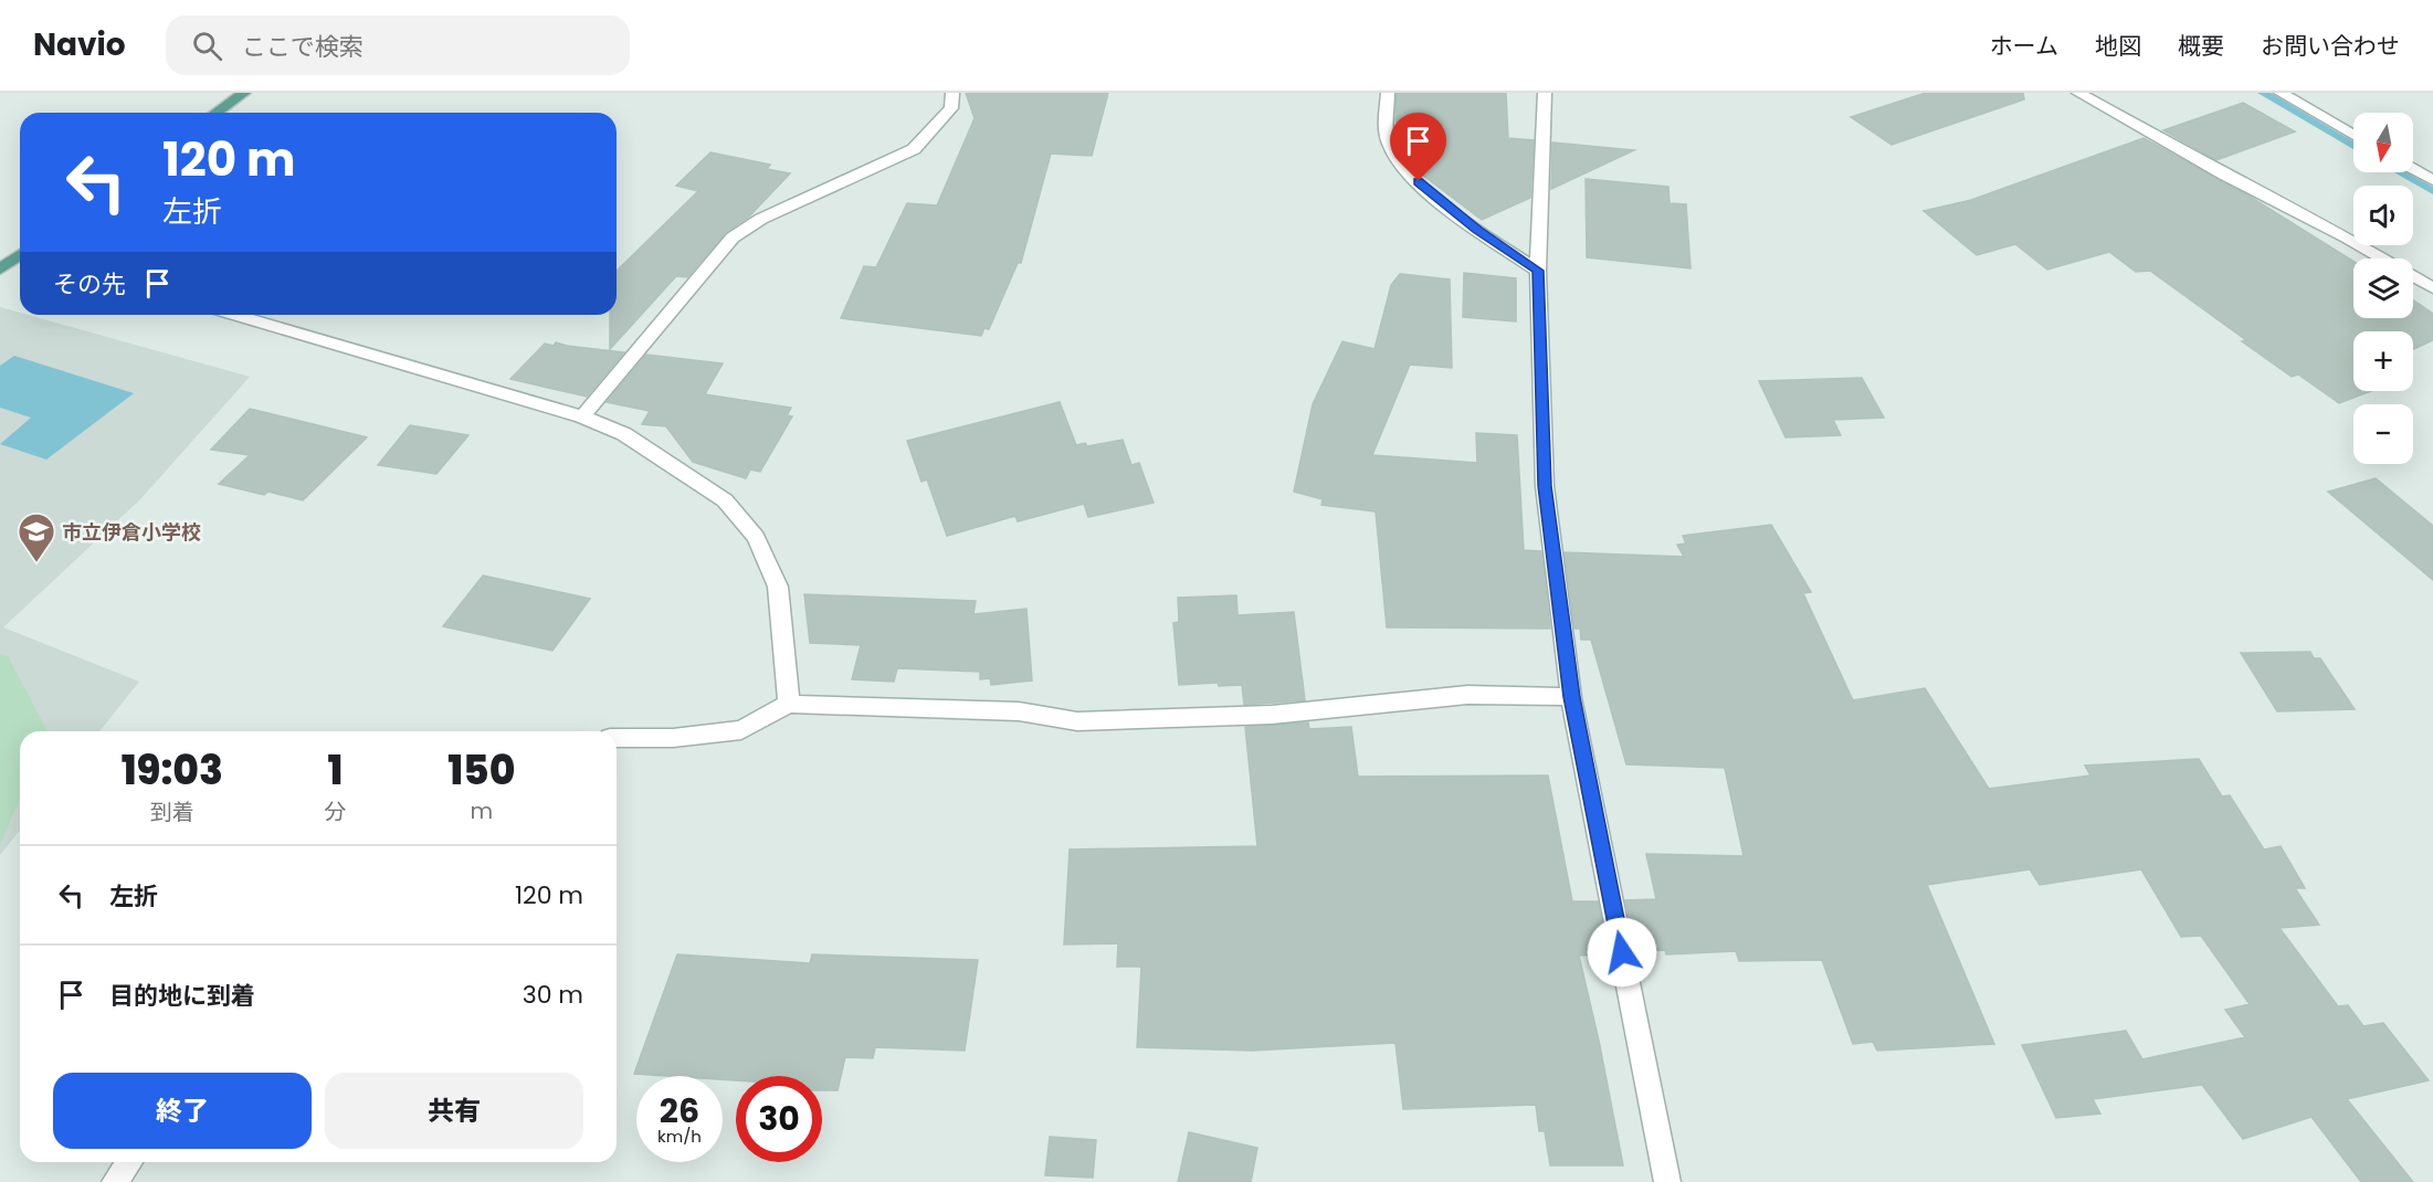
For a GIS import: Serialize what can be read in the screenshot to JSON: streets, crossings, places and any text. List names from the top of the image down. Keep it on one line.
{"places":{"school or university":["市立伊倉小学校"]},"north":"bottom","page":{"header":"Navio","search":"ここで検索","nav":["ホーム","地図","概要","お問い合わせ"],"map_buttons":["+","−"],"turn":["120 m","左折"],"then":"その先","eta":["19:03","到着","1","分","150","m"],"list":[{"name":"左折","value":"120 m"},{"name":"目的地に到着","value":"30 m"}],"buttons":["終了","共有"],"speed":"26 km/h","limit":"30"}}
